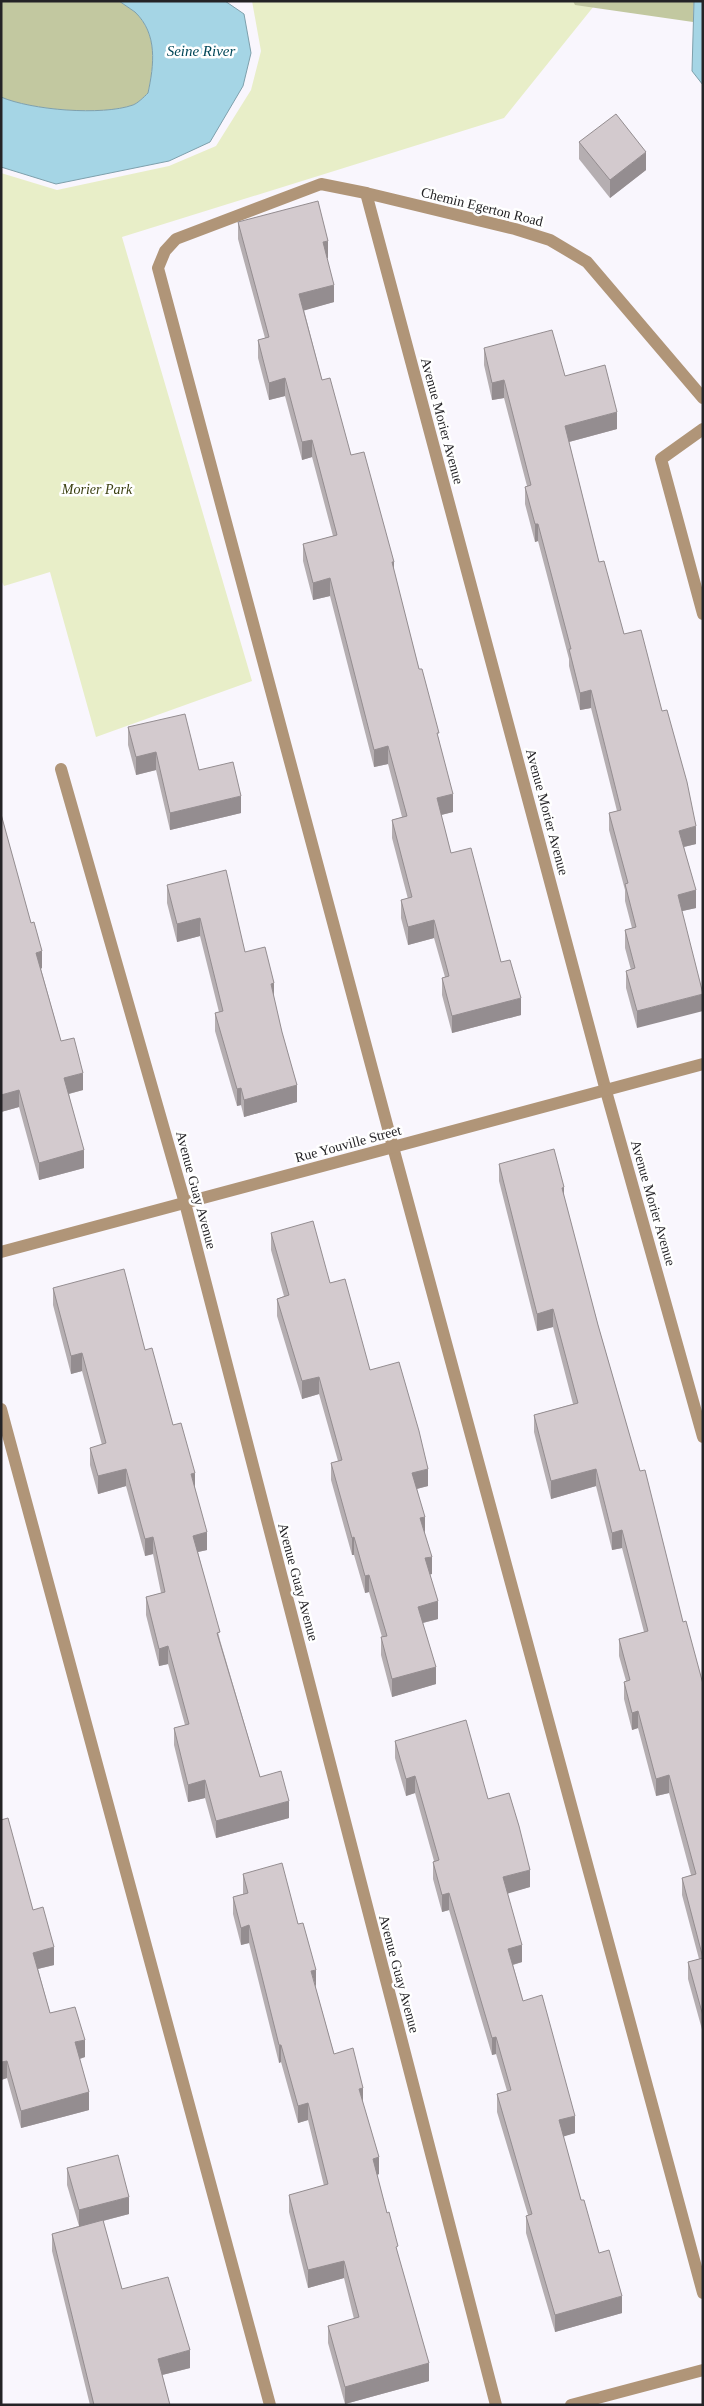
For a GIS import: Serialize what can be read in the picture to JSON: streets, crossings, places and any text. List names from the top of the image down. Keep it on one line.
{"streets":{"street":["Chemin Egerton Road","Avenue Morier Avenue","Rue Youville Street","Avenue Guay Avenue"]},"crossings":[["Chemin Egerton Road","Avenue Morier Avenue"],["Chemin Egerton Road","Rue Youville Street"],["Avenue Morier Avenue","Rue Youville Street"],["Rue Youville Street","Avenue Guay Avenue"]],"water":["Seine River"],"parks":["Morier Park"]}
